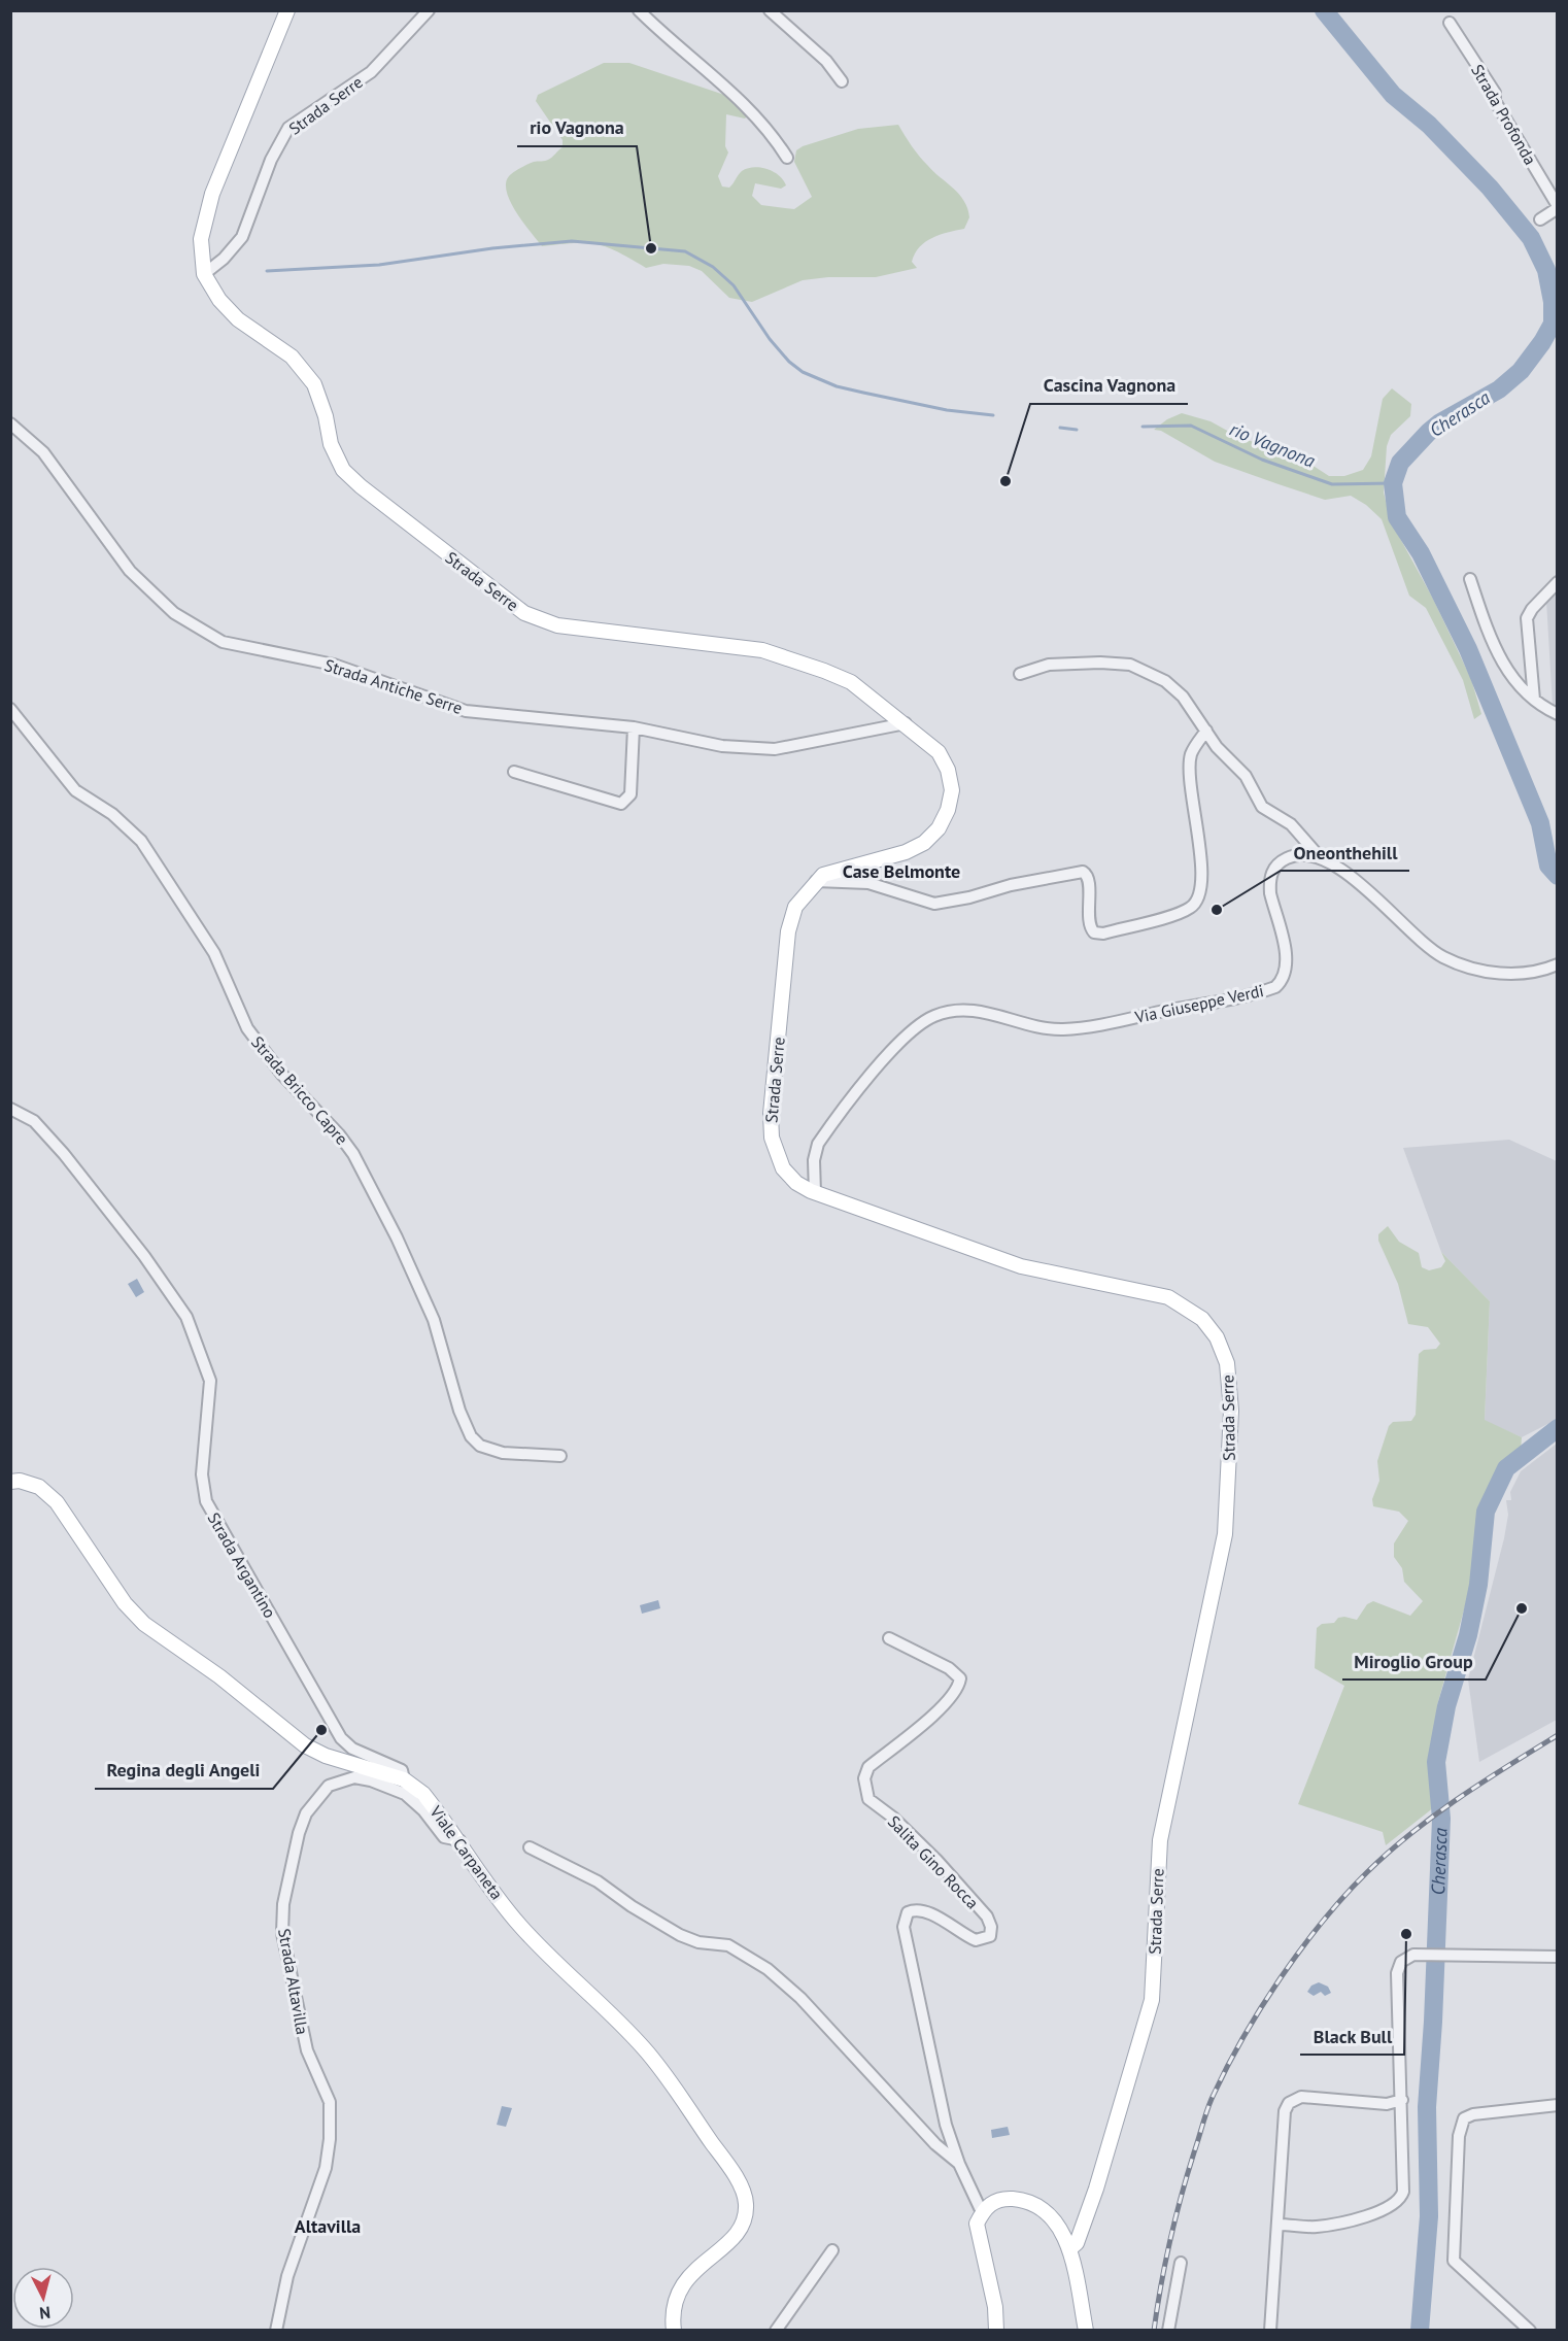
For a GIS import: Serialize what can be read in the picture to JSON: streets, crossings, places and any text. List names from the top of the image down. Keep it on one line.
{"streets":{"main road":["Strada Serre","Viale Carpaneta"],"street":["Strada Profonda","Strada Antiche Serre","Via Giuseppe Verdi","Strada Bricco Capre","Strada Argantino","Salita Gino Rocca","Strada Altavilla"]},"crossings":[["Strada Serre","Strada Antiche Serre"],["Strada Serre","Via Giuseppe Verdi"],["Strada Argantino","Viale Carpaneta"],["Viale Carpaneta","Strada Altavilla"]],"districts":["Case Belmonte","Altavilla"],"water":["Cherasca","rio Vagnona"],"places":["rio Vagnona","Cascina Vagnona","Oneonthehill","Miroglio Group","Regina degli Angeli","Black Bull"],"north":"bottom"}
